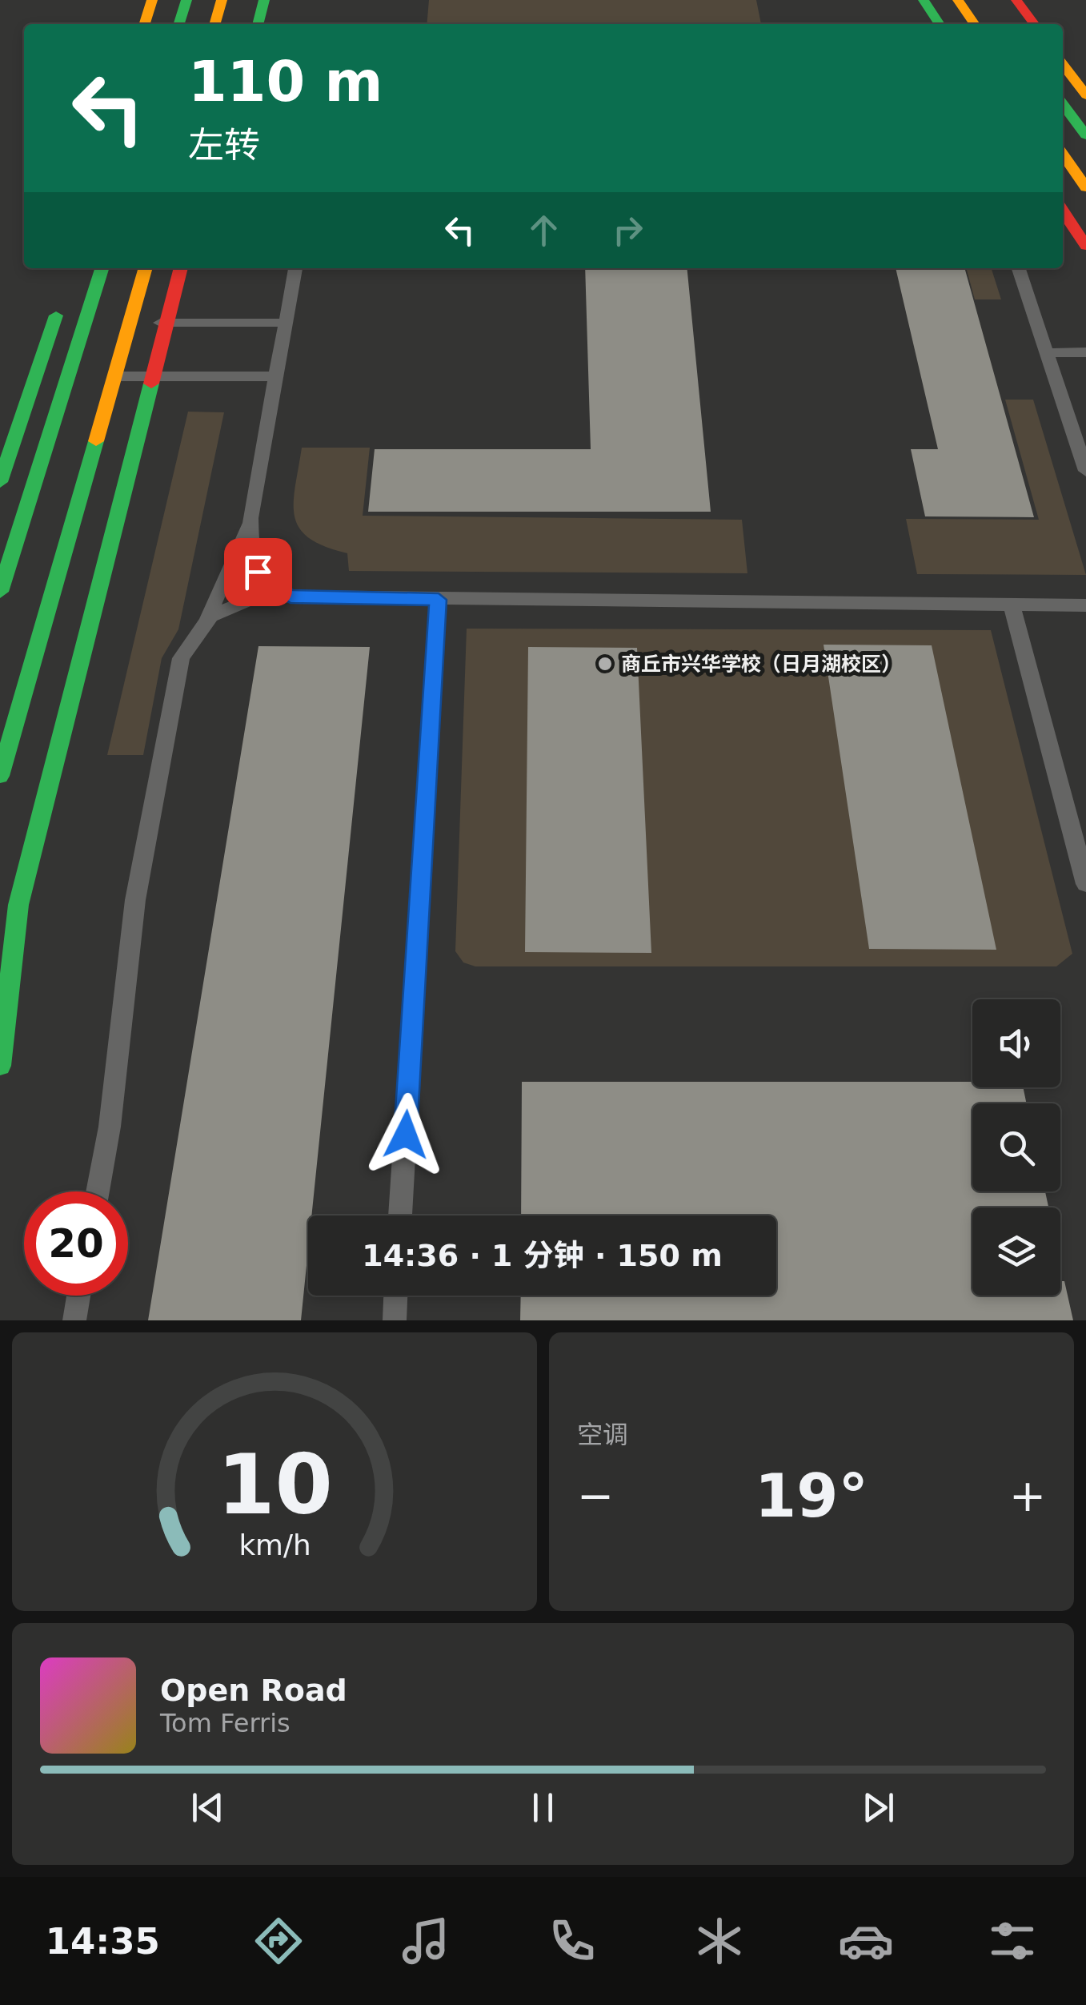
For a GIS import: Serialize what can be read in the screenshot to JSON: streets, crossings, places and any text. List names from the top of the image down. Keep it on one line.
{"places":["商丘市兴华学校（日月湖校区）"],"page":{"turn":["110 m","左转"],"limit":"20","trip":"14:36 · 1 分钟 · 150 m","tile":"空调","heat":["−","19°","+"],"song":["Open Road","Tom Ferris"],"tabs":"14:35","gauge":["10","km/h"]}}
